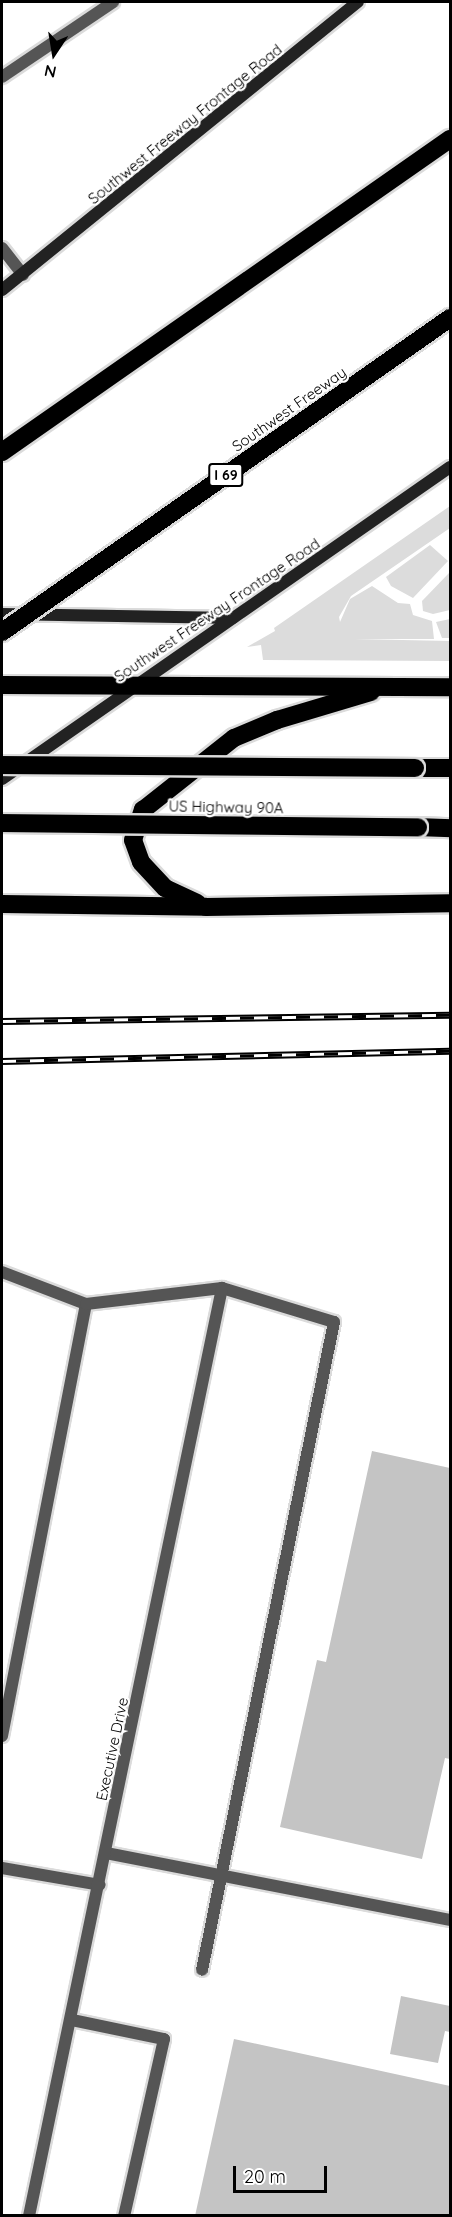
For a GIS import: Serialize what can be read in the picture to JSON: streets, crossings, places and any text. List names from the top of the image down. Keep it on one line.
{"streets":{"highway":["Southwest Freeway","I 69","US Highway 90A"],"main road":["Southwest Freeway Frontage Road"],"street":["Executive Drive"]},"scale_bar":"20 m","north":"bottom"}
